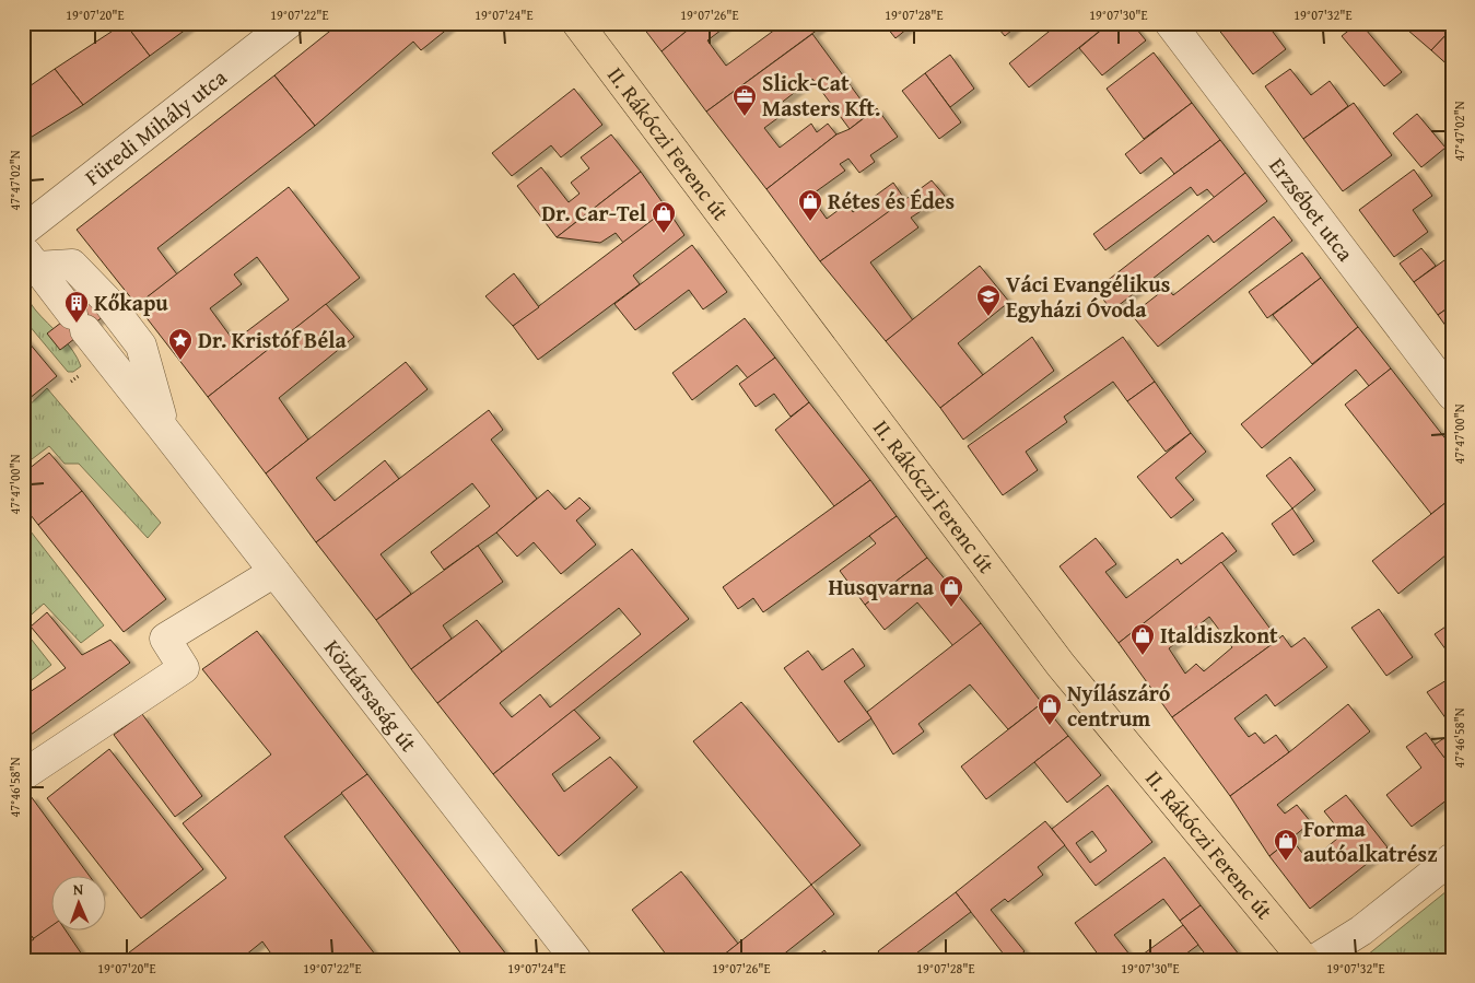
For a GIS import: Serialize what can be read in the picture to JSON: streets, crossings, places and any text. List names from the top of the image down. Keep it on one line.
{"streets":{"main road":["II. Rákóczi Ferenc út"],"street":["Füredi Mihály utca","Erzsébet utca","Köztársaság út"]},"places":{"office":["Slick-Cat Masters Kft."],"shop":["Rétes és Édes","Dr. Car-Tel","Husqvarna","Italdiszkont","Nyílászáró centrum","Forma autóalkatrész"],"school or university":["Váci Evangélikus Egyházi Óvoda"],"building":["Kőkapu"],"place":["Dr. Kristóf Béla"]},"north":"top","coordinates":["19°07'20\"E","19°07'22\"E","19°07'24\"E","19°07'26\"E","19°07'28\"E","19°07'30\"E","19°07'32\"E","47°47'02\"N","47°47'00\"N","47°46'58\"N"]}
